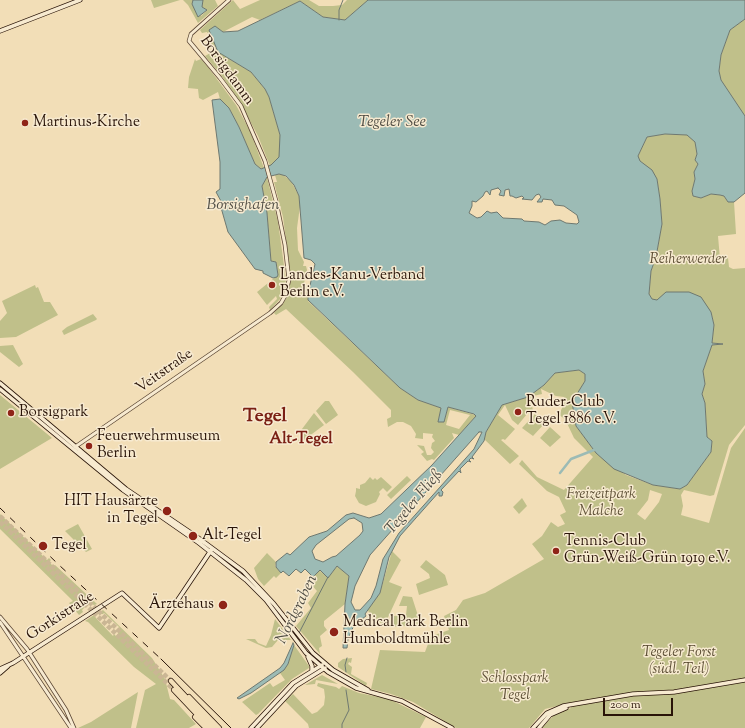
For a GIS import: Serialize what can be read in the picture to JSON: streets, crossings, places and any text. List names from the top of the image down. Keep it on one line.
{"streets":{"main road":["Gorkistraße"],"street":["Borsigdamm","Veitstraße"]},"crossings":[["Borsigdamm","Veitstraße"]],"districts":["Tegel","Alt-Tegel"],"water":["Tegeler See","Borsighafen","Tegeler Fließ","Nordgraben"],"parks":["Reiherwerder","Freizeitpark Malche","Tegeler Forst (südl. Teil)","Schlosspark Tegel"],"places":["Martinus-Kirche","Landes-Kanu-Verband Berlin e.V.","Ruder-Club Tegel 1886 e.V.","Borsigpark","Feuerwehrmuseum Berlin","HIT Hausärzte in Tegel","Alt-Tegel","Tegel","Tennis-Club Grün-Weiß-Grün 1919 e.V.","Ärztehaus","Medical Park Berlin Humboldtmühle"],"scale_bar":"200 m"}
